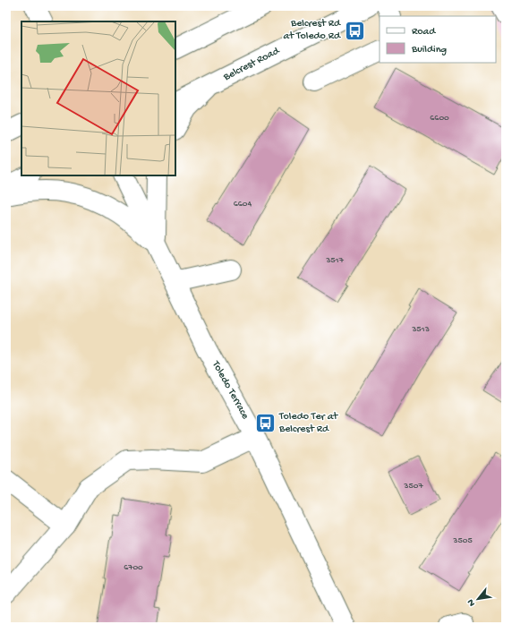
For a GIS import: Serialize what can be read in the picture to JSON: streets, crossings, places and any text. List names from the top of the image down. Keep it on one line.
{"streets":{"street":["Belcrest Road","Toledo Terrace"]},"places":{"bus stop":["Belcrest Rd at Toledo Rd","Toledo Ter at Belcrest Rd"]},"house_numbers":["6600","6604","3517","3513","3507","3505","6700"],"legend":["Road","Building"],"north":"bottom left"}
